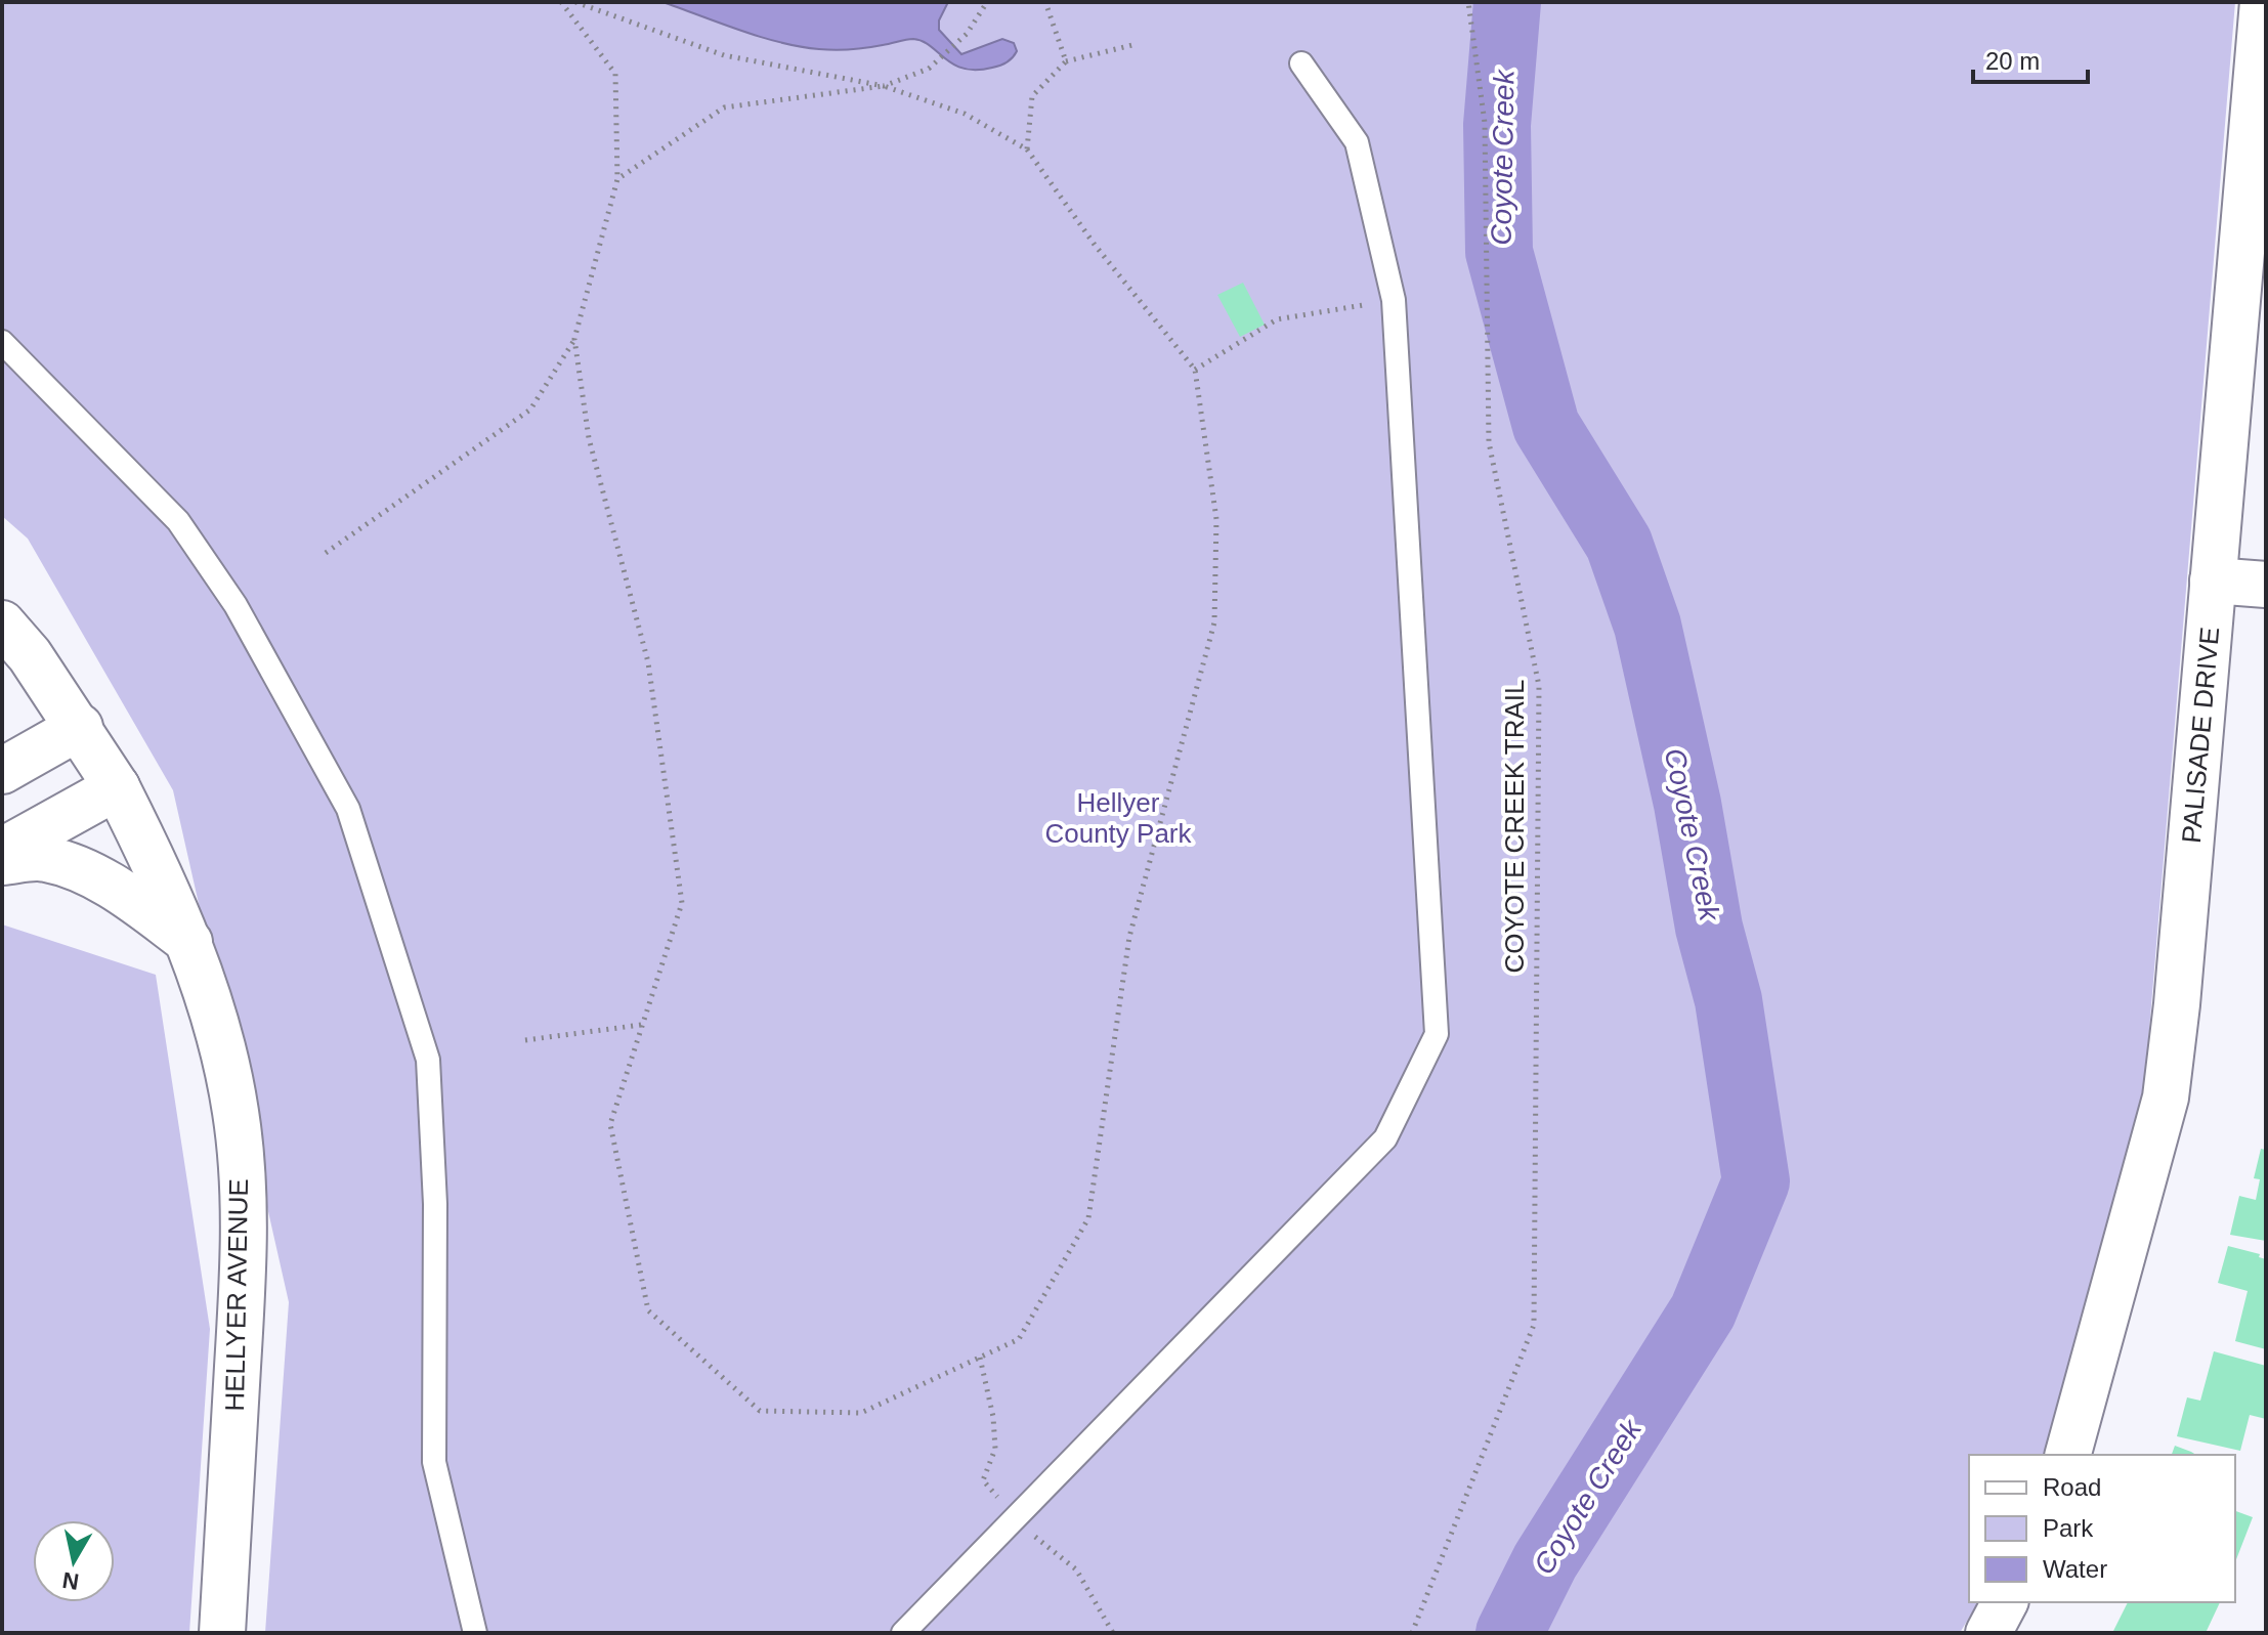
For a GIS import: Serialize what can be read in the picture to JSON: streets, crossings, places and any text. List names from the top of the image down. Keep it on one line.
{"streets":{"main road":["PALISADE DRIVE","HELLYER AVENUE"],"path":["COYOTE CREEK TRAIL"]},"water":["Coyote Creek"],"parks":["Hellyer County Park"],"legend":["Road","Park","Water"],"scale_bar":"20 m","north":"bottom"}
